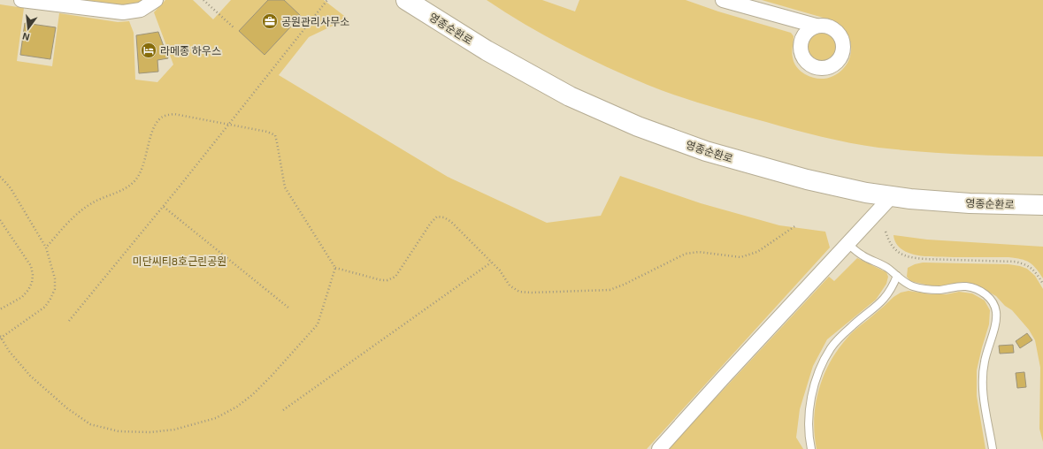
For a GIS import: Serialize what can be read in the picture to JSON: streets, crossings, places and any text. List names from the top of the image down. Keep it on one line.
{"streets":{"main road":["영종순환로"]},"parks":["미단씨티8호근린공원"],"places":{"office":["공원관리사무소"],"hotel":["라메종 하우스"]},"north":"bottom"}
